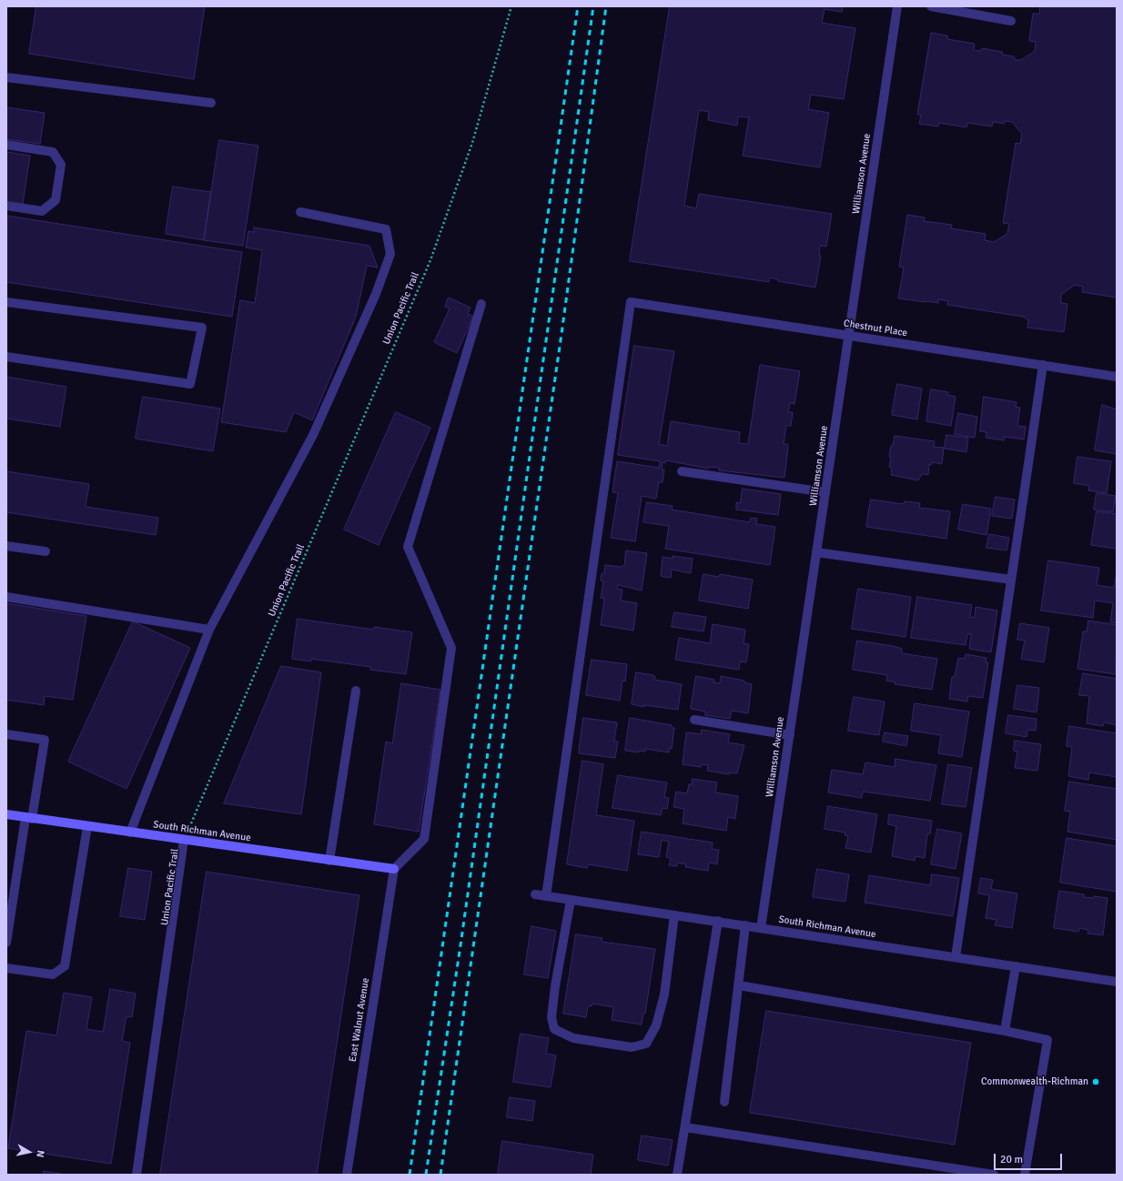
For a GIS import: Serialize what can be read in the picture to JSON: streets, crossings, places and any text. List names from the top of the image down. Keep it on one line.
{"streets":{"street":["Williamson Avenue","Chestnut Place","South Richman Avenue","East Walnut Avenue"],"path":["Union Pacific Trail"]},"crossings":[["Williamson Avenue","Chestnut Place"],["Williamson Avenue","South Richman Avenue"],["Union Pacific Trail","South Richman Avenue"],["Chestnut Place","South Richman Avenue"],["South Richman Avenue","East Walnut Avenue"]],"places":["Commonwealth-Richman"],"scale_bar":"20 m","north":"right"}
